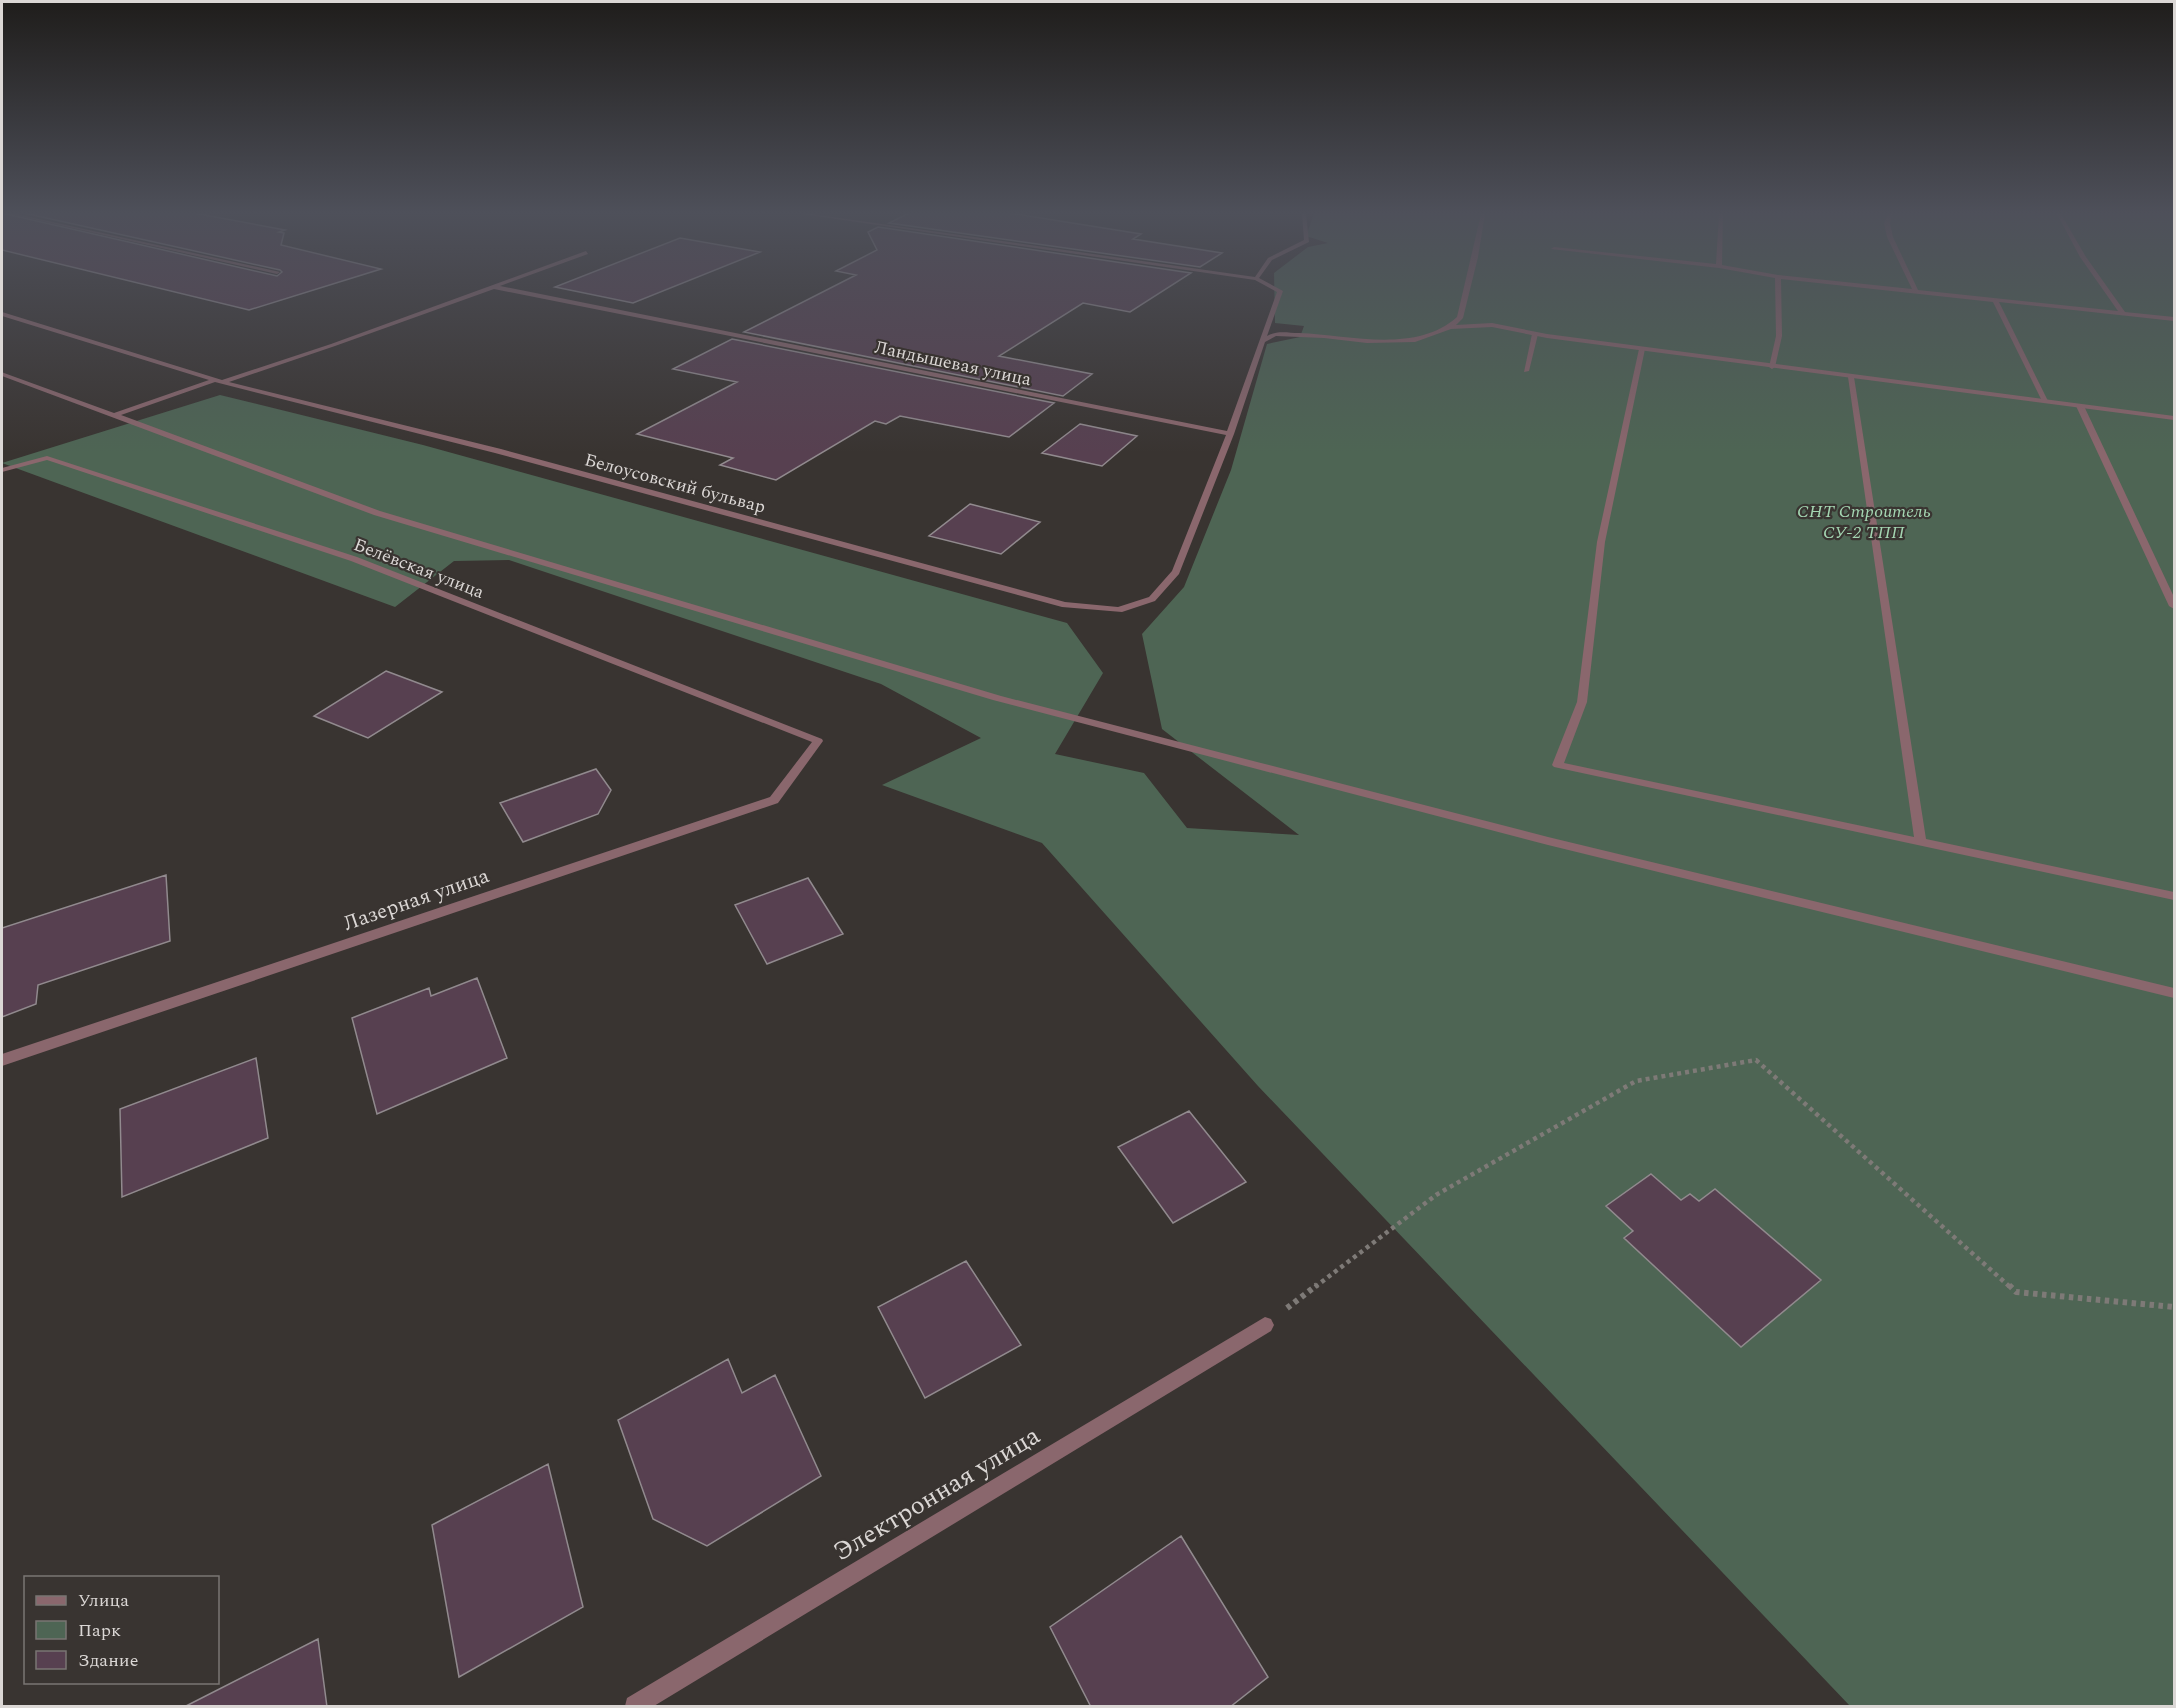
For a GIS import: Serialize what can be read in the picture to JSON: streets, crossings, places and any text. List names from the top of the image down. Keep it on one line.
{"streets":{"street":["Ландышевая улица","Белоусовский бульвар","Белёвская улица","Лазерная улица","Электронная улица"]},"crossings":[["Ландышевая улица","Белоусовский бульвар"],["Белёвская улица","Лазерная улица"]],"parks":["СНТ Строитель СУ-2 ТПП"],"legend":["Улица","Парк","Здание"]}
